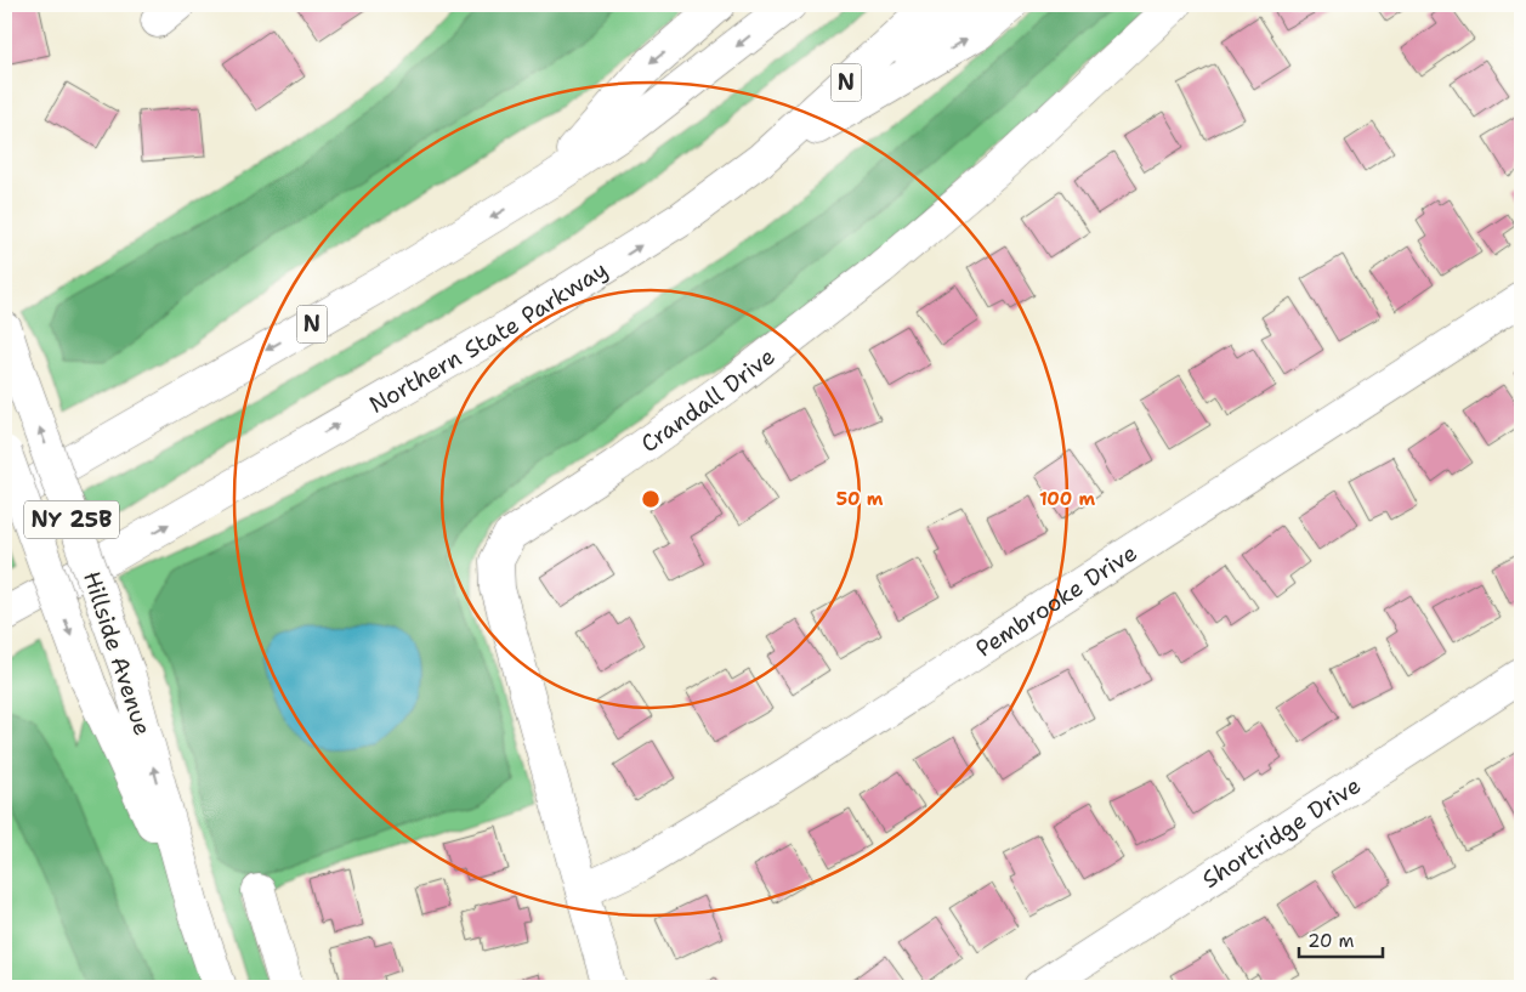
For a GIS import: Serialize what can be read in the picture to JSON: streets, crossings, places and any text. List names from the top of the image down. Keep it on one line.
{"streets":{"main road":["N","Northern State Parkway","Crandall Drive","NY 25B","Pembrooke Drive","Hillside Avenue","Shortridge Drive"]},"crossings":[["Crandall Drive","Pembrooke Drive"]],"scale_bar":"20 m","rings":["50 m","100 m"]}
